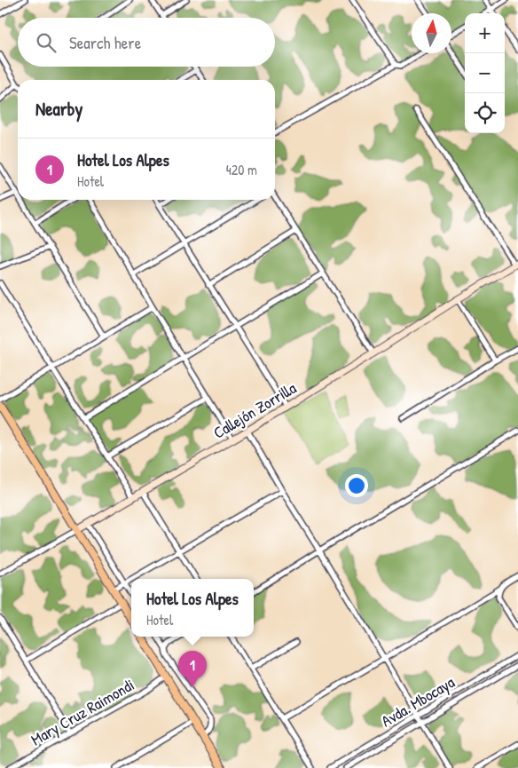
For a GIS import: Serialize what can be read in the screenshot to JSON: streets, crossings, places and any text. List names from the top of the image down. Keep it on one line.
{"streets":{"street":["Callejón Zorrilla","Avda. Mbocaya","Mary Cruz Raimondi"]},"north":"top","page":{"map_buttons":["+","−"],"search":"Search here","heading":"Nearby","list":[{"mark":"1","name":"Hotel Los Alpes","note":"Hotel","value":"420 m"}],"popup":["Hotel Los Alpes","Hotel"],"pins":"1"}}
